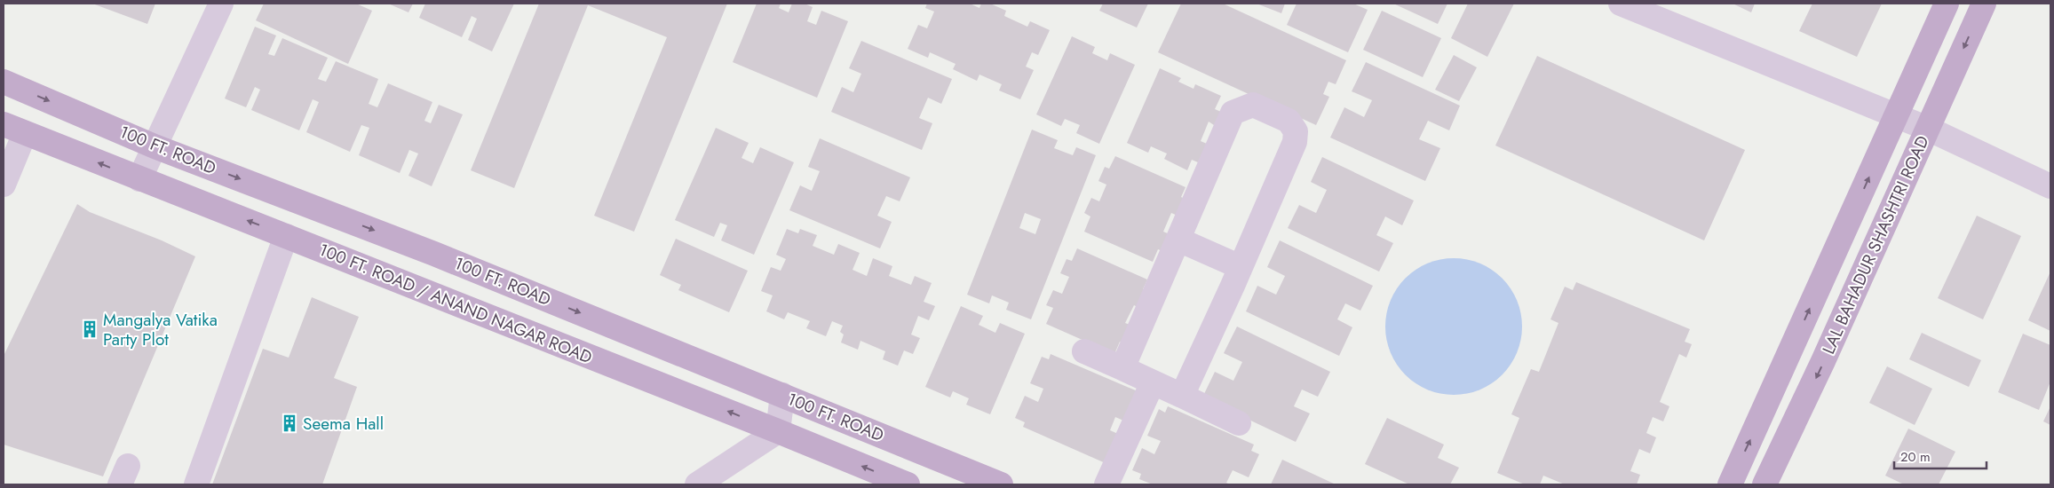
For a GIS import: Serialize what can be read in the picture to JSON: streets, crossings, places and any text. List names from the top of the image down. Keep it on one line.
{"streets":{"main road":["100 FT. ROAD","LAL BAHADUR SHASHTRI ROAD","100 FT. ROAD / ANAND NAGAR ROAD"]},"one_way":["100 FT. ROAD","100 FT. ROAD / ANAND NAGAR ROAD"],"places":{"building":["Mangalya Vatika Party Plot","Seema Hall"]},"scale_bar":"20 m"}
